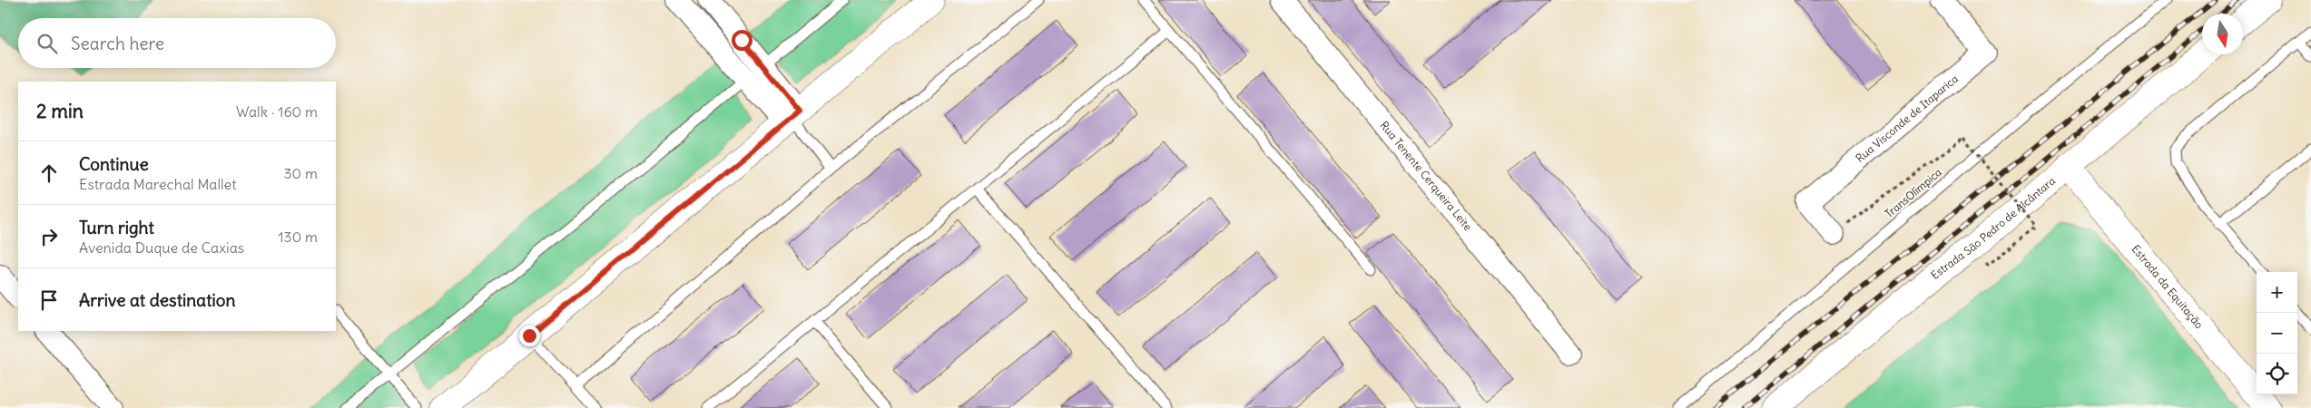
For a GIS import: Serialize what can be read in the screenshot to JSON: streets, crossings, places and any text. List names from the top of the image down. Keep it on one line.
{"streets":{"street":["Rua Visconde de Itaparica","Rua Tenente Cerqueira Leite","Estrada São Pedro de Alcântara","Estrada da Equitação"],"lane":["TransOlímpica"]},"crossings":[["Estrada São Pedro de Alcântara","Estrada da Equitação"]],"north":"bottom","page":{"search":"Search here","heading":["2 min","Walk · 160 m"],"list":[["Continue","Estrada Marechal Mallet","30 m"],["Turn right","Avenida Duque de Caxias","130 m"],"Arrive at destination"],"map_buttons":["+","−"]}}
